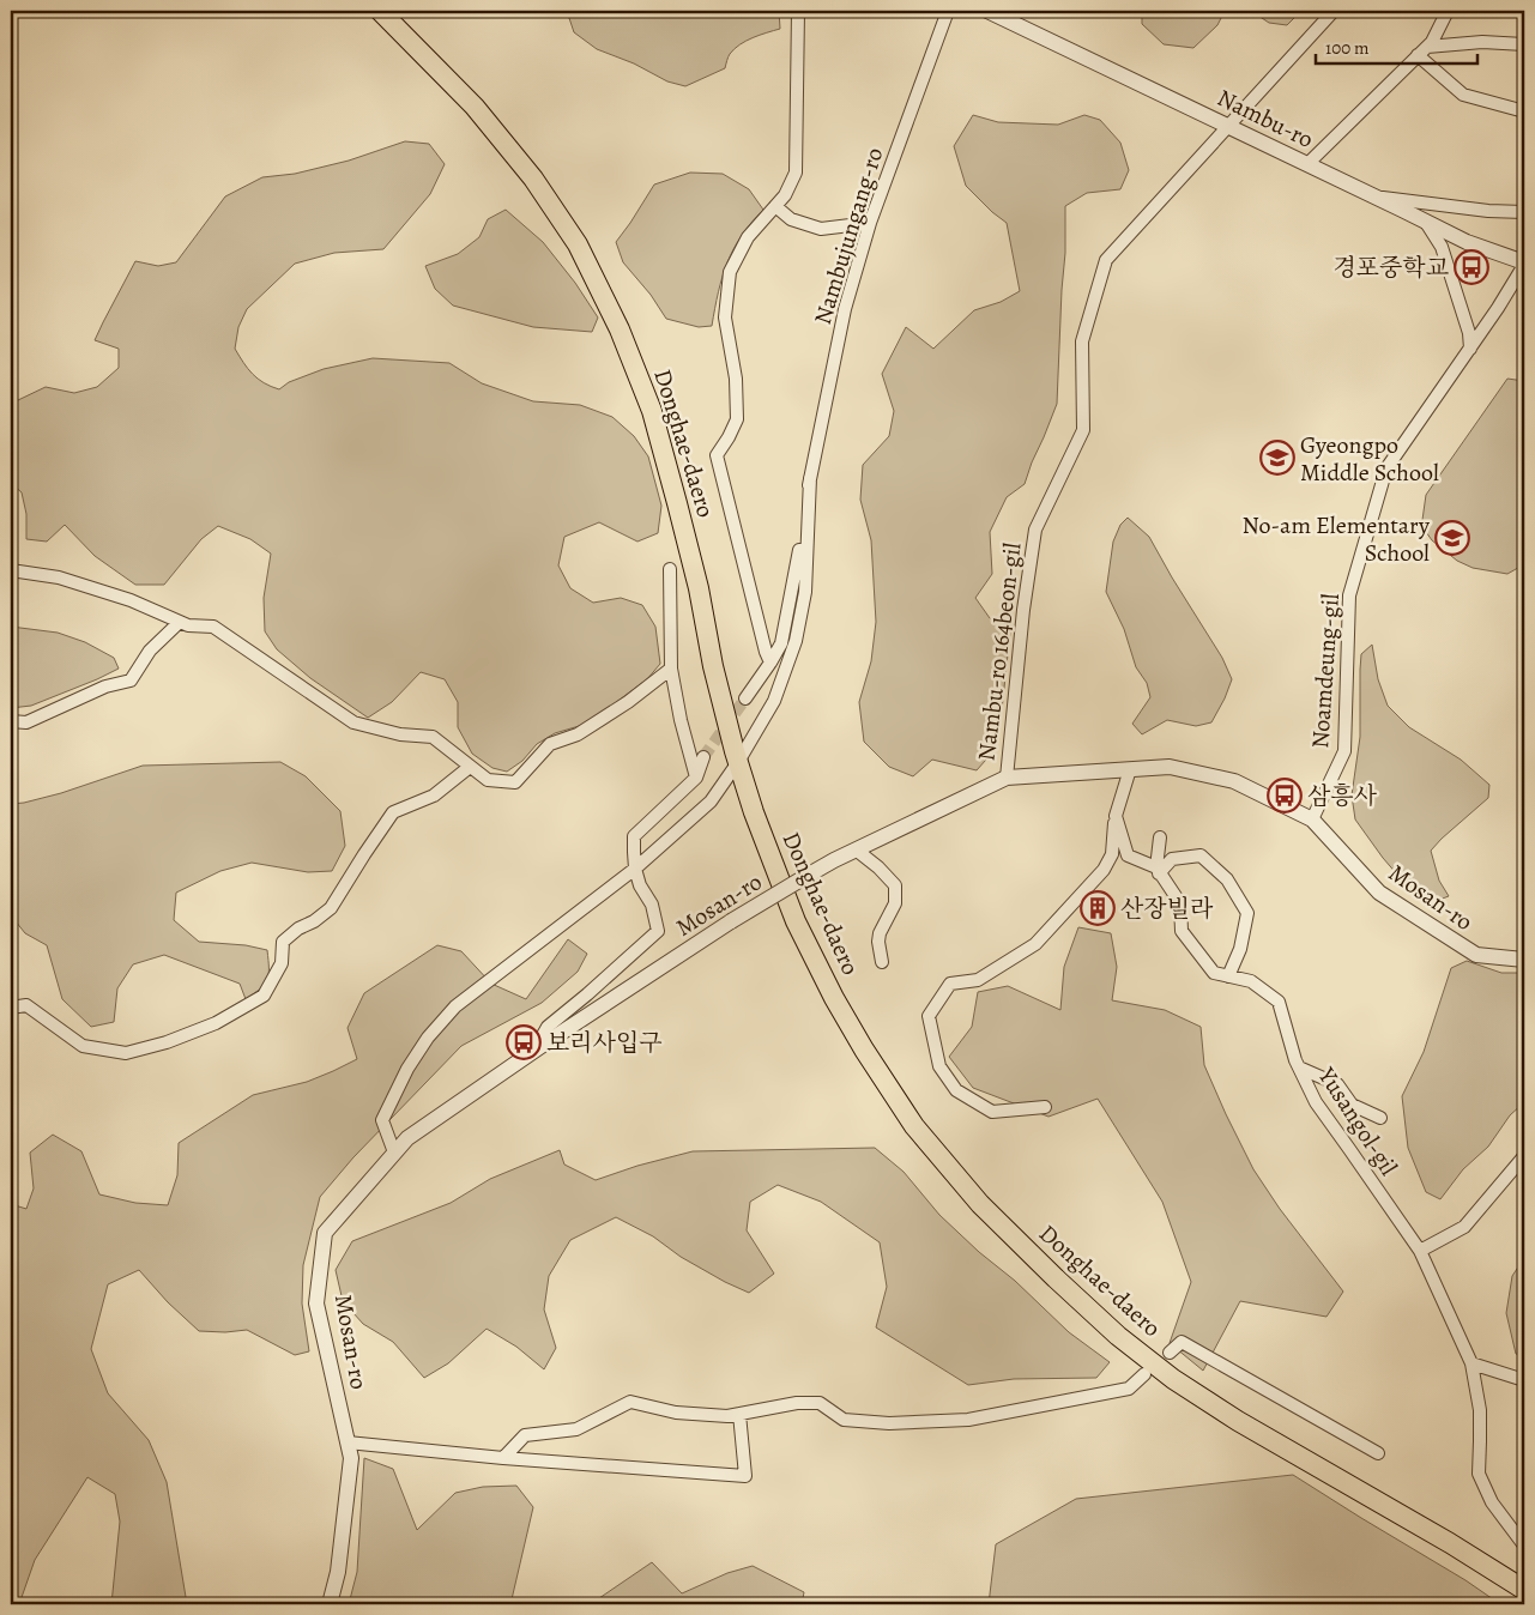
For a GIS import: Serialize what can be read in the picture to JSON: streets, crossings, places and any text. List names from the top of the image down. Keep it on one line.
{"streets":{"main road":["Donghae-daero"],"street":["Nambu-ro","Nambujungang-ro","Nambu-ro 164beon-gil","Noamdeung-gil","Mosan-ro","Yusangol-gil"]},"crossings":[["Nambu-ro","Nambu-ro 164beon-gil"],["Nambu-ro","Noamdeung-gil"],["Nambujungang-ro","Donghae-daero"],["Nambujungang-ro","Mosan-ro"],["Nambu-ro 164beon-gil","Mosan-ro"],["Noamdeung-gil","Mosan-ro"]],"places":{"bus stop":["경포중학교","삼흥사","보리사입구"],"school or university":["Gyeongpo Middle School","No-am Elementary School"],"building":["산장빌라"]},"scale_bar":"100 m"}
